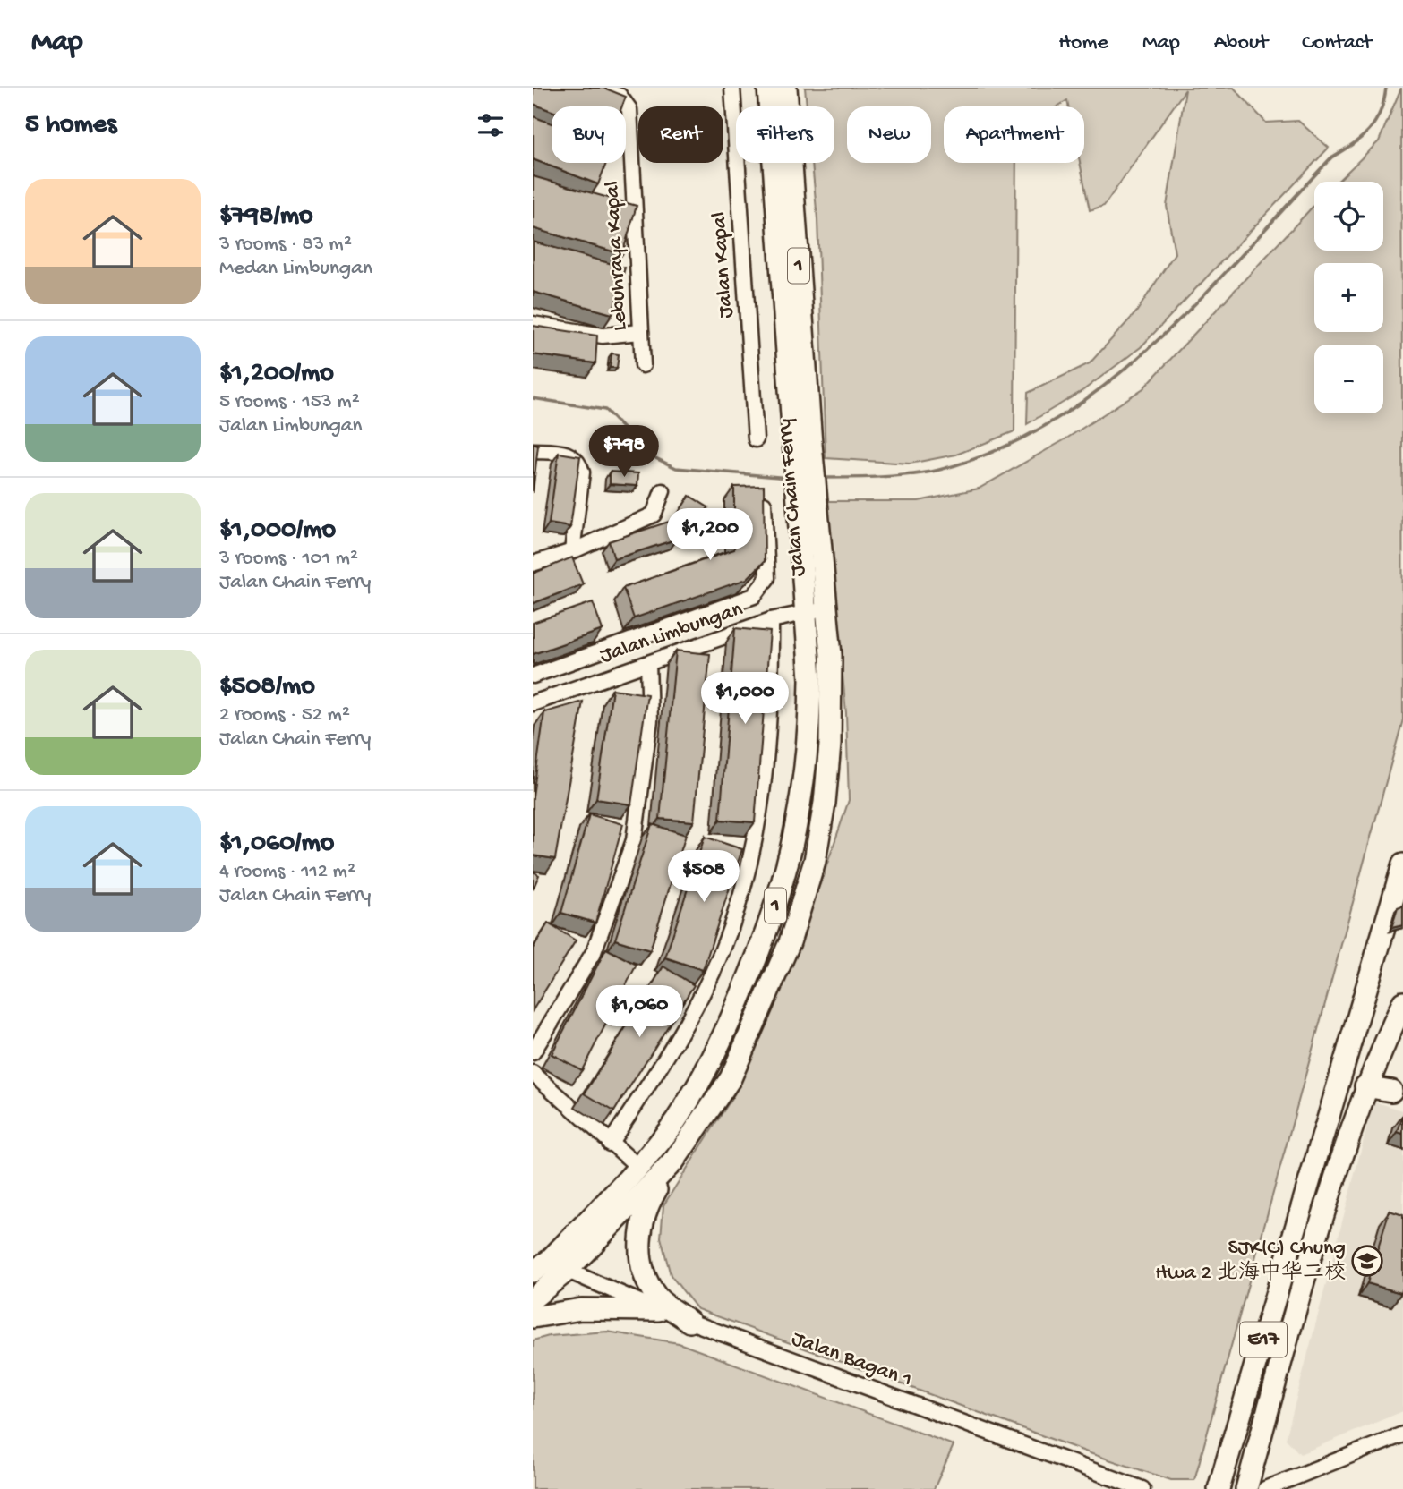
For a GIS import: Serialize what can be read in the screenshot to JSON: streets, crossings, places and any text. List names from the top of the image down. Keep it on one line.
{"streets":{"highway":["1","Jalan Chain Ferry","E17"],"street":["Lebuhraya Kapal","Jalan Kapal","Jalan Limbungan","Jalan Bagan 1"]},"crossings":[["Jalan Chain Ferry","Jalan Limbungan"],["Jalan Chain Ferry","Jalan Bagan 1"]],"places":{"school or university":["SJK(C) Chung Hwa 2 北海中华二校"]},"page":{"header":"Map","nav":["Home","Map","About","Contact"],"heading":"5 homes","chip":["Buy","Rent","Filters","New","Apartment"],"list":[{"name":"$798/mo","note":"3 rooms · 83 m² · Medan Limbungan"},{"name":"$1,200/mo","note":"5 rooms · 153 m² · Jalan Limbungan"},{"name":"$1,000/mo","note":"3 rooms · 101 m² · Jalan Chain Ferry"},{"name":"$508/mo","note":"2 rooms · 52 m² · Jalan Chain Ferry"},{"name":"$1,060/mo","note":"4 rooms · 112 m² · Jalan Chain Ferry"}],"map_buttons":["+","−"],"price":["$798","$1,200","$1,000","$508","$1,060"]}}
